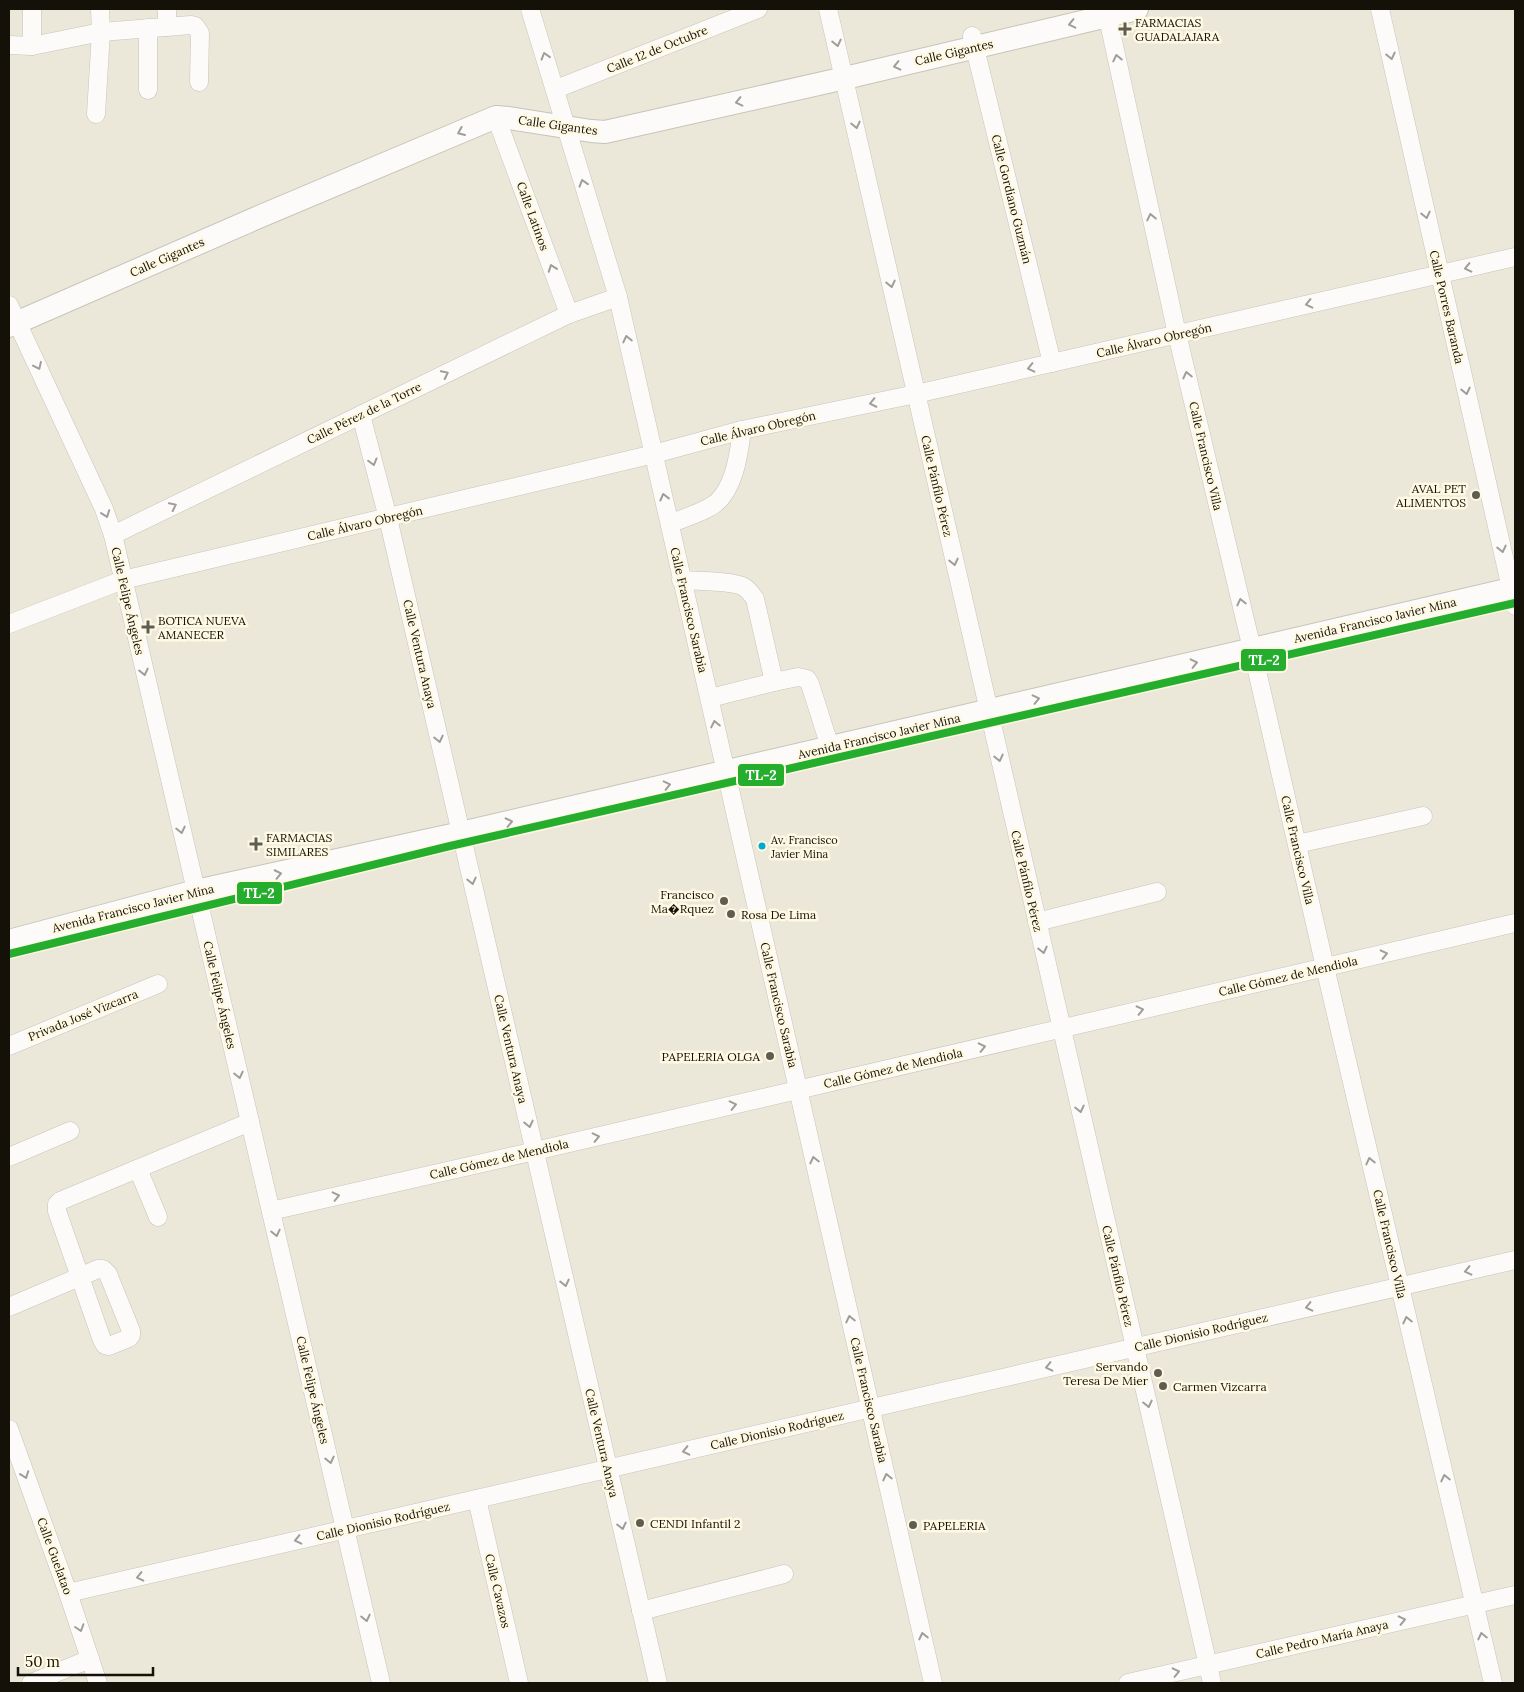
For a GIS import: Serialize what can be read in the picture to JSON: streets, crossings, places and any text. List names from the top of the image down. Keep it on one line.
{"streets":{"main road":["Calle Gigantes","Avenida Francisco Javier Mina"],"street":["Calle 12 de Octubre","Calle Gordiano Guzmán","Calle Latinos","Calle Porres Baranda","Calle Álvaro Obregón","Calle Pérez de la Torre","Calle Francisco Villa","Calle Pánfilo Pérez","Calle Felipe Ángeles","Calle Francisco Sarabia","Calle Ventura Anaya","Calle Gómez de Mendiola","Privada José Vizcarra","Calle Dionisio Rodríguez","Calle Guelatao","Calle Cavazos","Calle Pedro María Anaya"]},"crossings":[["Calle 12 de Octubre","Calle Francisco Sarabia"],["Calle Gigantes","Calle Gordiano Guzmán"],["Calle Gigantes","Calle Latinos"],["Calle Gigantes","Calle Francisco Villa"],["Calle Gigantes","Calle Pánfilo Pérez"],["Calle Gigantes","Calle Felipe Ángeles"],["Calle Gigantes","Calle Francisco Sarabia"],["Calle Gordiano Guzmán","Calle Álvaro Obregón"],["Calle Latinos","Calle Pérez de la Torre"],["Calle Porres Baranda","Calle Álvaro Obregón"],["Calle Porres Baranda","Avenida Francisco Javier Mina"],["Calle Álvaro Obregón","Calle Francisco Villa"],["Calle Álvaro Obregón","Calle Pánfilo Pérez"],["Calle Álvaro Obregón","Calle Felipe Ángeles"],["Calle Álvaro Obregón","Calle Francisco Sarabia"],["Calle Álvaro Obregón","Calle Ventura Anaya"],["Calle Pérez de la Torre","Calle Felipe Ángeles"],["Calle Pérez de la Torre","Calle Francisco Sarabia"],["Calle Pérez de la Torre","Calle Ventura Anaya"],["Calle Francisco Villa","Avenida Francisco Javier Mina"],["Calle Francisco Villa","Calle Gómez de Mendiola"],["Calle Francisco Villa","Calle Dionisio Rodríguez"],["Calle Francisco Villa","Calle Pedro María Anaya"],["Calle Pánfilo Pérez","Avenida Francisco Javier Mina"],["Calle Pánfilo Pérez","Calle Gómez de Mendiola"],["Calle Pánfilo Pérez","Calle Dionisio Rodríguez"],["Calle Pánfilo Pérez","Calle Pedro María Anaya"],["Calle Felipe Ángeles","Avenida Francisco Javier Mina"],["Calle Felipe Ángeles","Calle Gómez de Mendiola"],["Calle Felipe Ángeles","Calle Dionisio Rodríguez"],["Calle Francisco Sarabia","Avenida Francisco Javier Mina"],["Calle Francisco Sarabia","Calle Gómez de Mendiola"],["Calle Francisco Sarabia","Calle Dionisio Rodríguez"],["Avenida Francisco Javier Mina","Calle Ventura Anaya"],["Calle Ventura Anaya","Calle Gómez de Mendiola"],["Calle Ventura Anaya","Calle Dionisio Rodríguez"],["Calle Dionisio Rodríguez","Calle Guelatao"],["Calle Dionisio Rodríguez","Calle Cavazos"]],"one_way":["Calle Gigantes","Calle Latinos","Calle Porres Baranda","Calle Álvaro Obregón","Calle Pérez de la Torre","Calle Francisco Villa","Calle Pánfilo Pérez","Calle Felipe Ángeles","Calle Francisco Sarabia","Avenida Francisco Javier Mina","Calle Ventura Anaya","Calle Gómez de Mendiola","Calle Dionisio Rodríguez","Calle Guelatao","Calle Pedro María Anaya"],"places":{"health":["FARMACIAS GUADALAJARA","BOTICA NUEVA AMANECER","FARMACIAS SIMILARES"],"other":["AVAL PET ALIMENTOS","Av. Francisco Javier Mina","Francisco Ma�Rquez","Rosa De Lima","PAPELERIA OLGA","Servando Teresa De Mier","Carmen Vizcarra","CENDI Infantil 2","PAPELERIA"]},"lines":["transit line TL-2"],"scale_bar":"50 m"}
